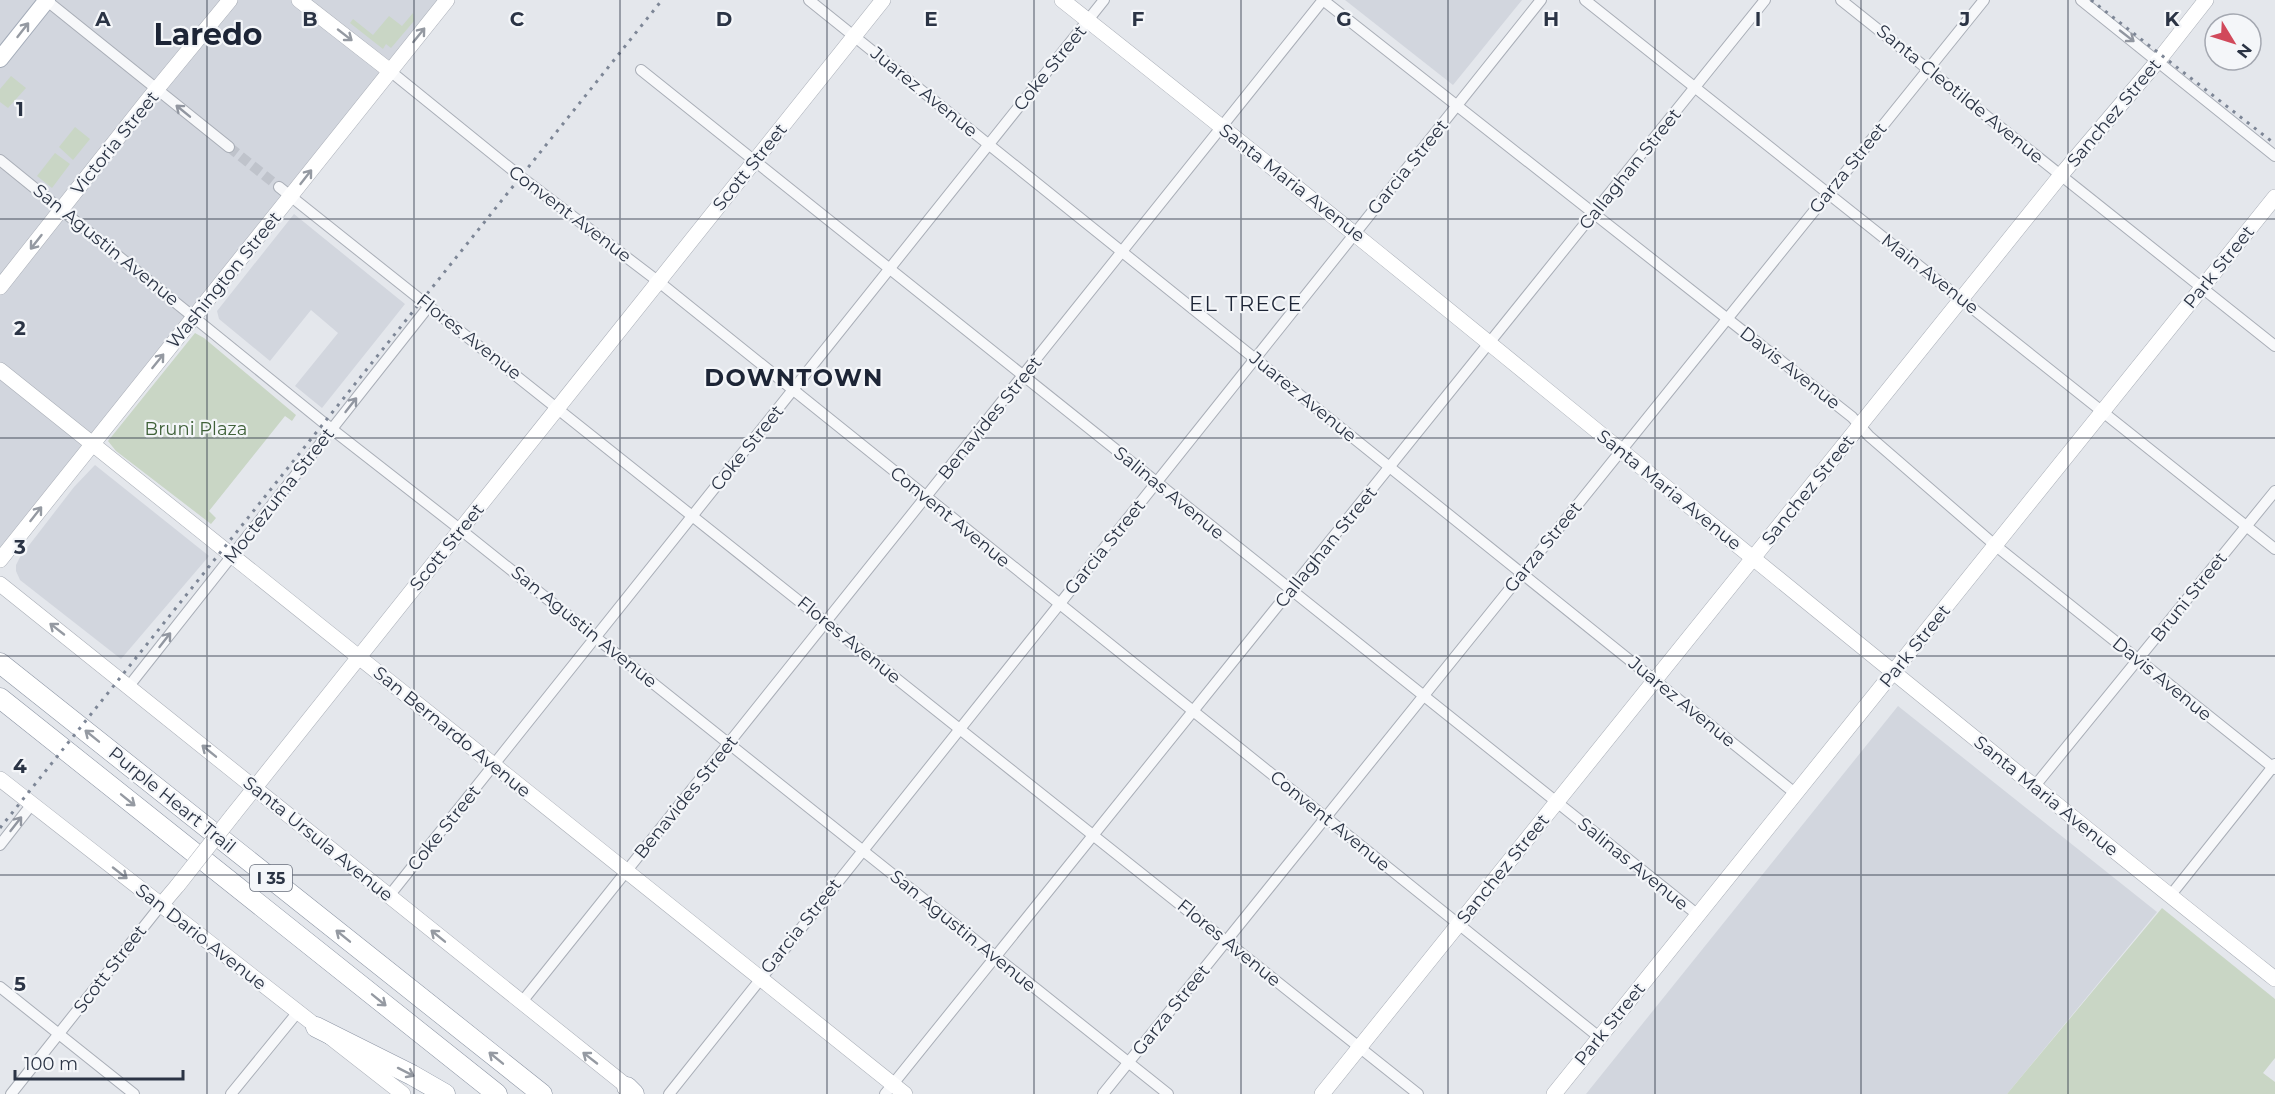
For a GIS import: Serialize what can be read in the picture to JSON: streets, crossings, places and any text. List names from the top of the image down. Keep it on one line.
{"streets":{"highway":["Purple Heart Trail","I 35"],"main road":["Sanchez Street","Victoria Street","Scott Street","Santa Maria Avenue","Convent Avenue","Park Street","Washington Street","San Bernardo Avenue","Santa Ursula Avenue","San Dario Avenue"],"street":["Coke Street","Juarez Avenue","Santa Cleotilde Avenue","Garcia Street","Garza Street","Callaghan Street","San Agustin Avenue","Main Avenue","Flores Avenue","Davis Avenue","Benavides Street","Salinas Avenue","Moctezuma Street","Bruni Street"]},"crossings":[["Coke Street","Juarez Avenue"],["Coke Street","Santa Maria Avenue"],["Coke Street","Convent Avenue"],["Coke Street","San Agustin Avenue"],["Coke Street","Flores Avenue"],["Coke Street","Salinas Avenue"],["Coke Street","San Bernardo Avenue"],["Coke Street","Santa Ursula Avenue"],["Juarez Avenue","Sanchez Street"],["Juarez Avenue","Scott Street"],["Juarez Avenue","Garcia Street"],["Juarez Avenue","Garza Street"],["Juarez Avenue","Callaghan Street"],["Juarez Avenue","Park Street"],["Juarez Avenue","Benavides Street"],["Santa Cleotilde Avenue","Sanchez Street"],["Santa Cleotilde Avenue","Garza Street"],["Santa Cleotilde Avenue","Park Street"],["Sanchez Street","Santa Maria Avenue"],["Sanchez Street","Convent Avenue"],["Sanchez Street","Main Avenue"],["Sanchez Street","Flores Avenue"],["Sanchez Street","Davis Avenue"],["Sanchez Street","Salinas Avenue"],["Victoria Street","San Agustin Avenue"],["Scott Street","Convent Avenue"],["Scott Street","San Agustin Avenue"],["Scott Street","Flores Avenue"],["Scott Street","Salinas Avenue"],["Scott Street","San Bernardo Avenue"],["Scott Street","Santa Ursula Avenue"],["Scott Street","San Dario Avenue"],["Garcia Street","Santa Maria Avenue"],["Garcia Street","Convent Avenue"],["Garcia Street","San Agustin Avenue"],["Garcia Street","Flores Avenue"],["Garcia Street","Davis Avenue"],["Garcia Street","Salinas Avenue"],["Garcia Street","San Bernardo Avenue"],["Garza Street","Santa Maria Avenue"],["Garza Street","Convent Avenue"],["Garza Street","San Agustin Avenue"],["Garza Street","Main Avenue"],["Garza Street","Flores Avenue"],["Garza Street","Davis Avenue"],["Garza Street","Salinas Avenue"],["Callaghan Street","Santa Maria Avenue"],["Callaghan Street","Convent Avenue"],["Callaghan Street","San Agustin Avenue"],["Callaghan Street","Main Avenue"],["Callaghan Street","Flores Avenue"],["Callaghan Street","Davis Avenue"],["Callaghan Street","Salinas Avenue"],["Callaghan Street","San Bernardo Avenue"],["Santa Maria Avenue","Park Street"],["Santa Maria Avenue","Benavides Street"],["Santa Maria Avenue","Bruni Street"],["Convent Avenue","Park Street"],["Convent Avenue","Washington Street"],["Convent Avenue","Benavides Street"],["San Agustin Avenue","Washington Street"],["San Agustin Avenue","Benavides Street"],["San Agustin Avenue","Moctezuma Street"],["Park Street","Main Avenue"],["Park Street","Davis Avenue"],["Park Street","Salinas Avenue"],["Main Avenue","Bruni Street"],["Washington Street","Flores Avenue"],["Washington Street","San Bernardo Avenue"],["Flores Avenue","Benavides Street"],["Flores Avenue","Moctezuma Street"],["Davis Avenue","Benavides Street"],["Davis Avenue","Bruni Street"],["Benavides Street","Salinas Avenue"],["Benavides Street","San Bernardo Avenue"],["Benavides Street","Santa Ursula Avenue"],["Moctezuma Street","San Bernardo Avenue"],["Moctezuma Street","Santa Ursula Avenue"]],"one_way":["Washington Street","Moctezuma Street","Santa Ursula Avenue"],"districts":["Laredo","EL TRECE","DOWNTOWN"],"parks":["Bruni Plaza"],"scale_bar":"100 m","north":"bottom right","grid":{"columns":["A","B","C","D","E","F","G","H","I","J","K"],"rows":["1","2","3","4","5"]}}
